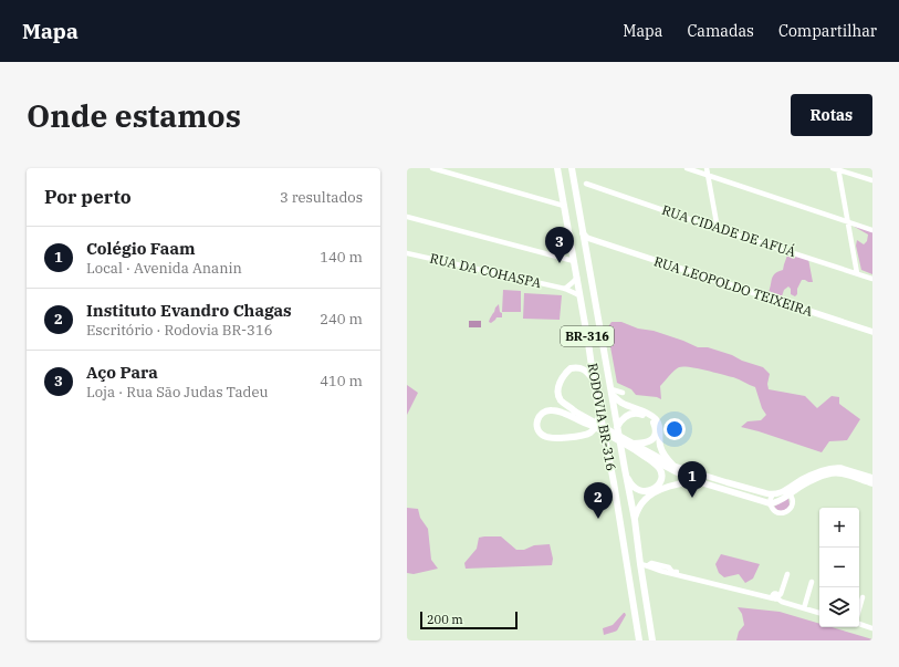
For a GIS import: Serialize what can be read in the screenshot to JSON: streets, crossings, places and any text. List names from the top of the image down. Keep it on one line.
{"streets":{"highway":["BR-316","RODOVIA BR-316"],"main road":["RUA LEOPOLDO TEIXEIRA"],"street":["RUA CIDADE DE AFUÁ","RUA DA COHASPA"]},"crossings":[["RUA DA COHASPA","RODOVIA BR-316"],["RUA LEOPOLDO TEIXEIRA","BR-316"],["BR-316","RODOVIA BR-316"]],"scale_bar":"200 m","page":{"header":"Mapa","nav":["Mapa","Camadas","Compartilhar"],"buttons":"Rotas","title":"Onde estamos","heading":["Por perto","3 resultados"],"list":[{"mark":"1","name":"Colégio Faam","note":"Local · Avenida Ananin","value":"140 m"},{"mark":"2","name":"Instituto Evandro Chagas","note":"Escritório · Rodovia BR-316","value":"240 m"},{"mark":"3","name":"Aço Para","note":"Loja · Rua São Judas Tadeu","value":"410 m"}],"pins":["3","1","2"],"map_buttons":["+","−"],"scale":"200 m"}}
